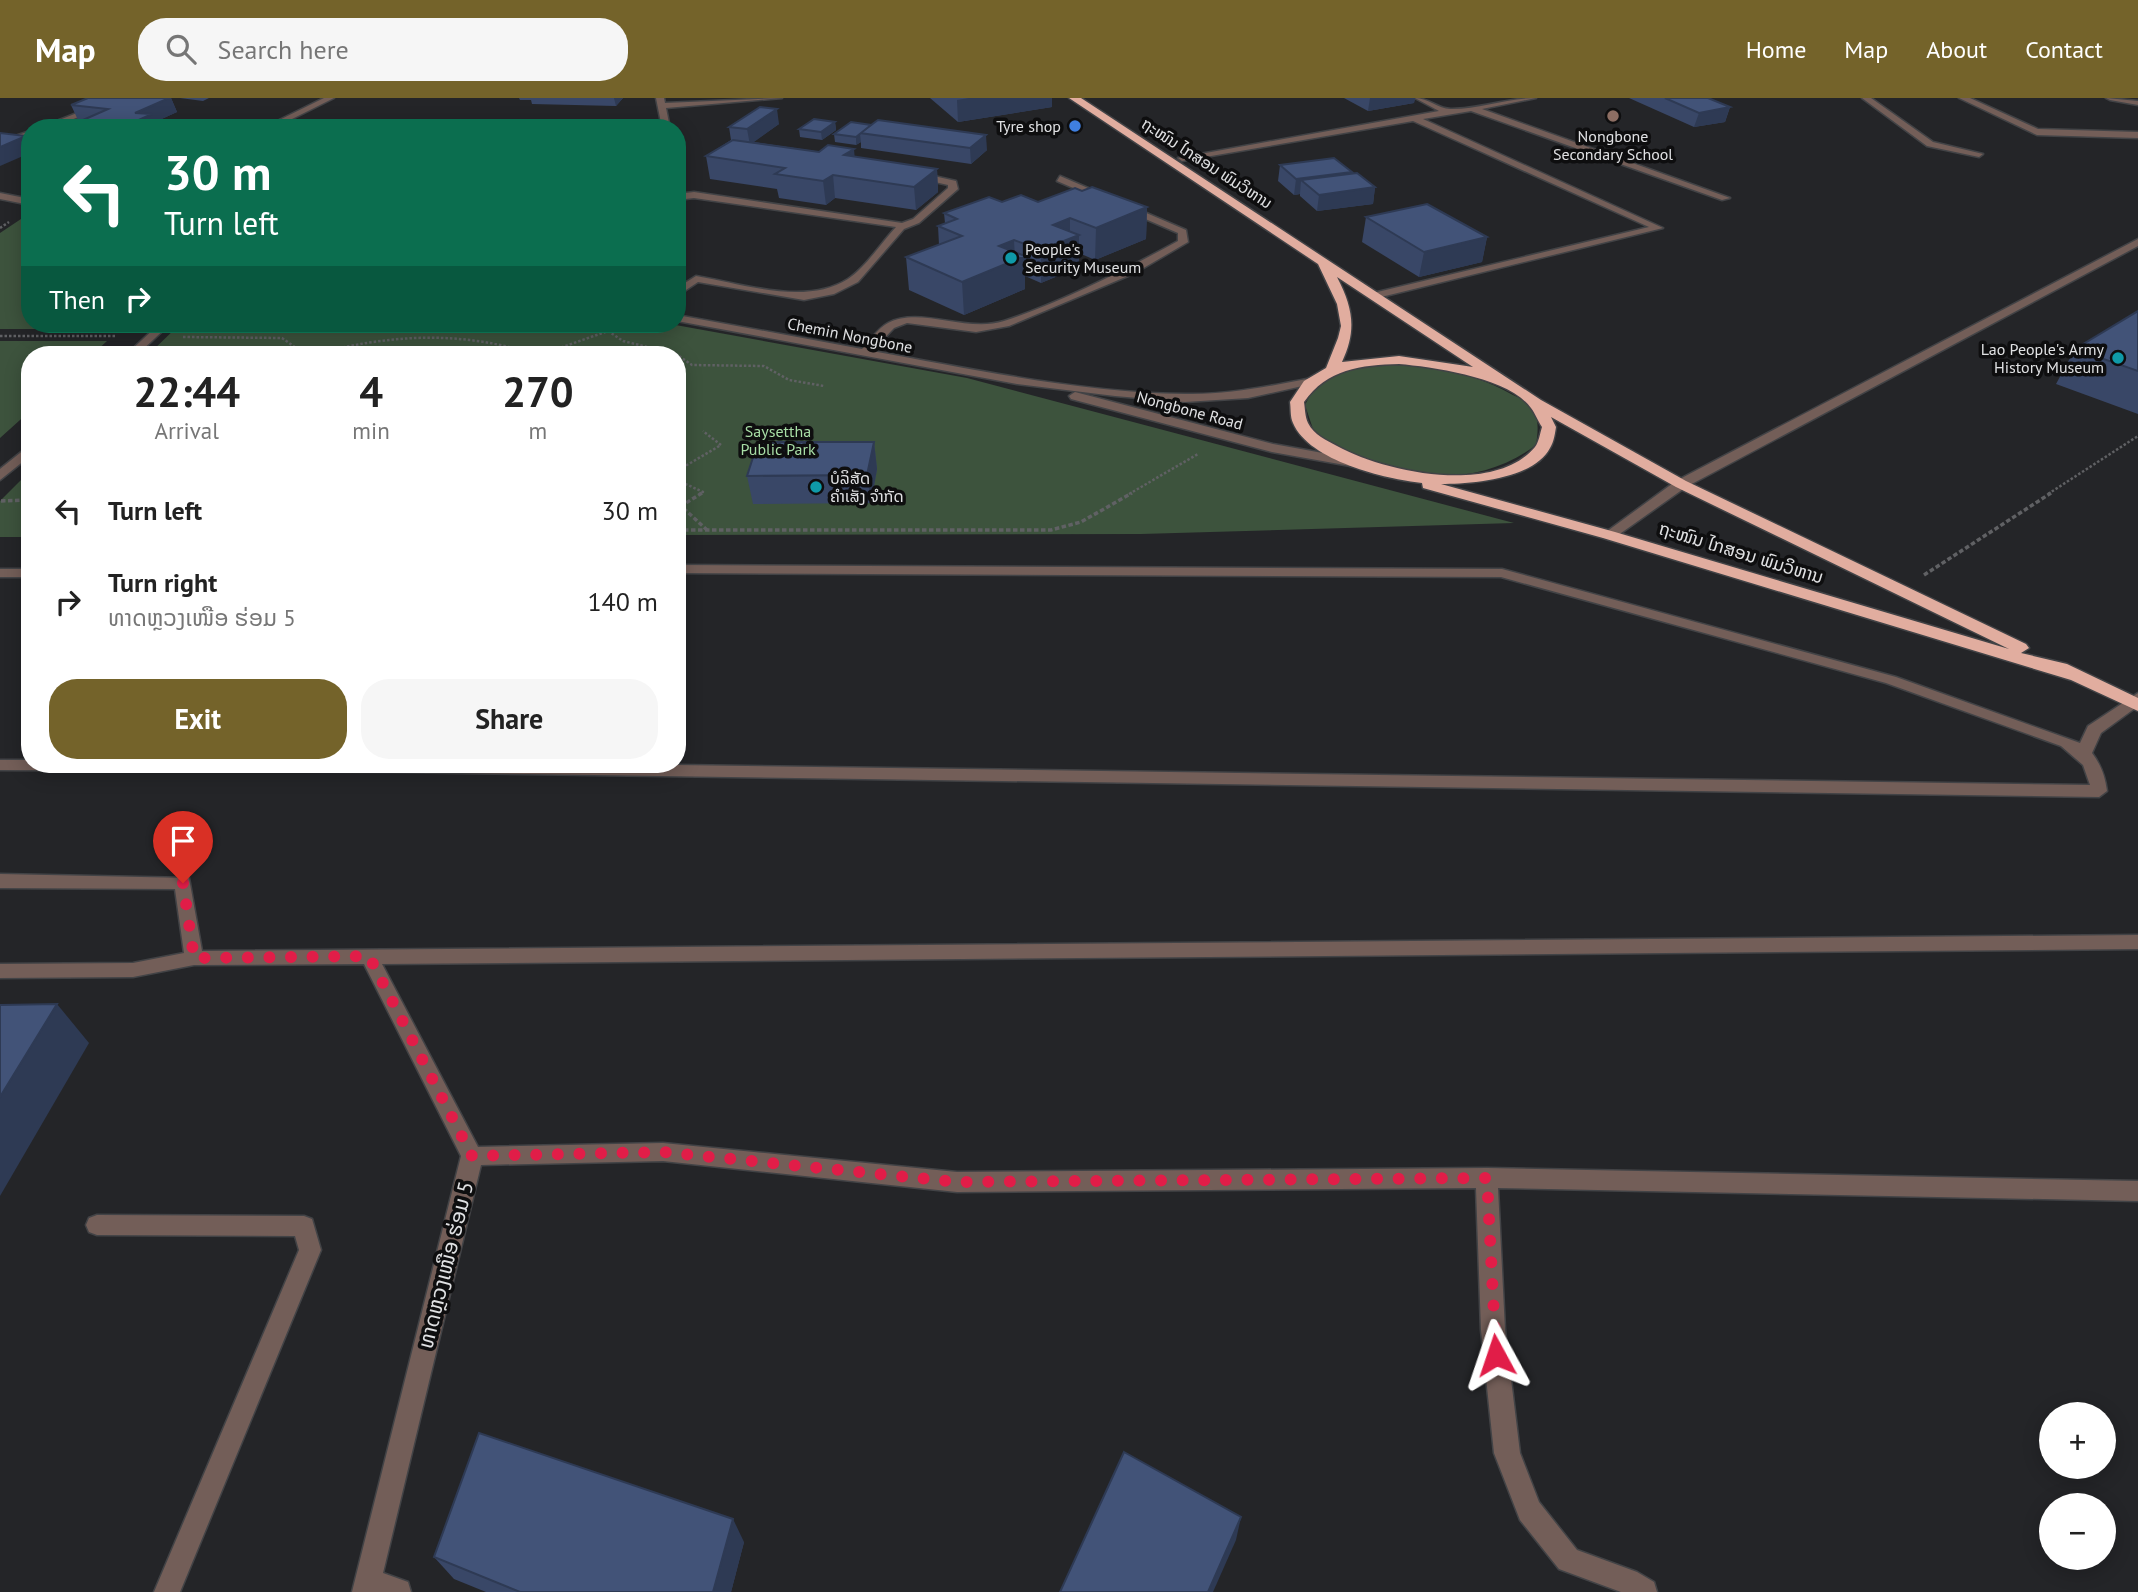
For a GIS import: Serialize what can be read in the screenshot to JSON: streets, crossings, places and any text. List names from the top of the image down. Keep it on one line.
{"streets":{"highway":["ຖະໜົນ ໄກສອນ ພົມວິຫານ"],"street":["Chemin Nongbone","Nongbone Road","ທາດຫຼວງເໜືອ ຮ່ອມ 5"]},"crossings":[["Chemin Nongbone","Nongbone Road"]],"parks":["Saysettha Public Park"],"places":["Nongbone Secondary School","Tyre shop","People's Security Museum","Lao People's Army History Museum","ບໍລິສັດ ຄຳເສັງ ຈຳກັດ"],"page":{"header":"Map","search":"Search here","nav":["Home","Map","About","Contact"],"turn":["30 m","Turn left"],"then":"Then","eta":["22:44","Arrival","4","min","270","m"],"list":[{"name":"Turn left","value":"30 m"},{"name":"Turn right","note":"ທາດຫຼວງເໜືອ ຮ່ອມ 5","value":"140 m"}],"buttons":["Exit","Share"],"map_buttons":["+","−"]}}
